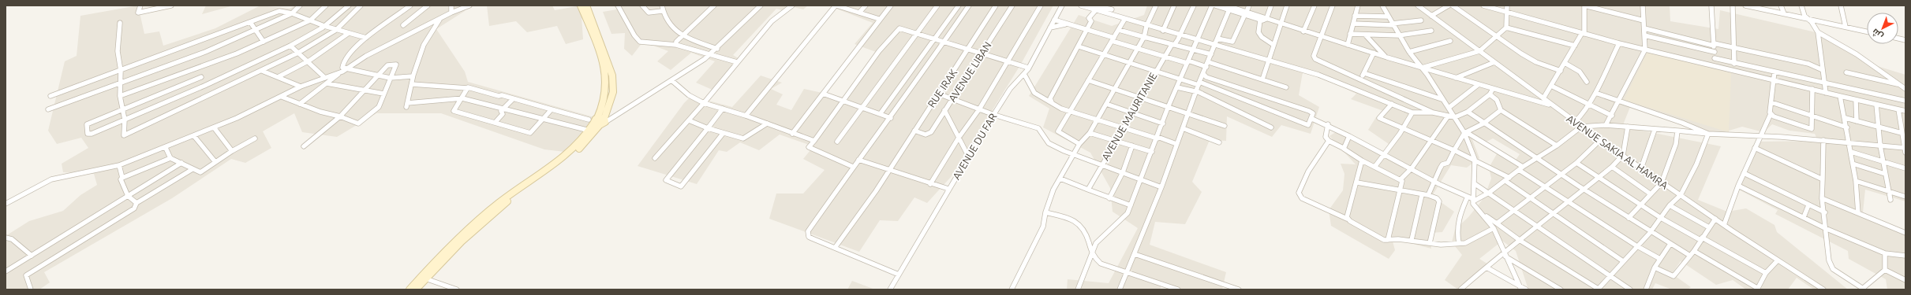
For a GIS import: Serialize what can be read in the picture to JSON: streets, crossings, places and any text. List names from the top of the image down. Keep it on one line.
{"streets":{"street":["AVENUE LIBAN","RUE IRAK","AVENUE MAURITANIE","AVENUE DU FAR","AVENUE SAKIA AL HAMRA"]},"crossings":[["AVENUE LIBAN","RUE IRAK"]],"north":"bottom left"}
